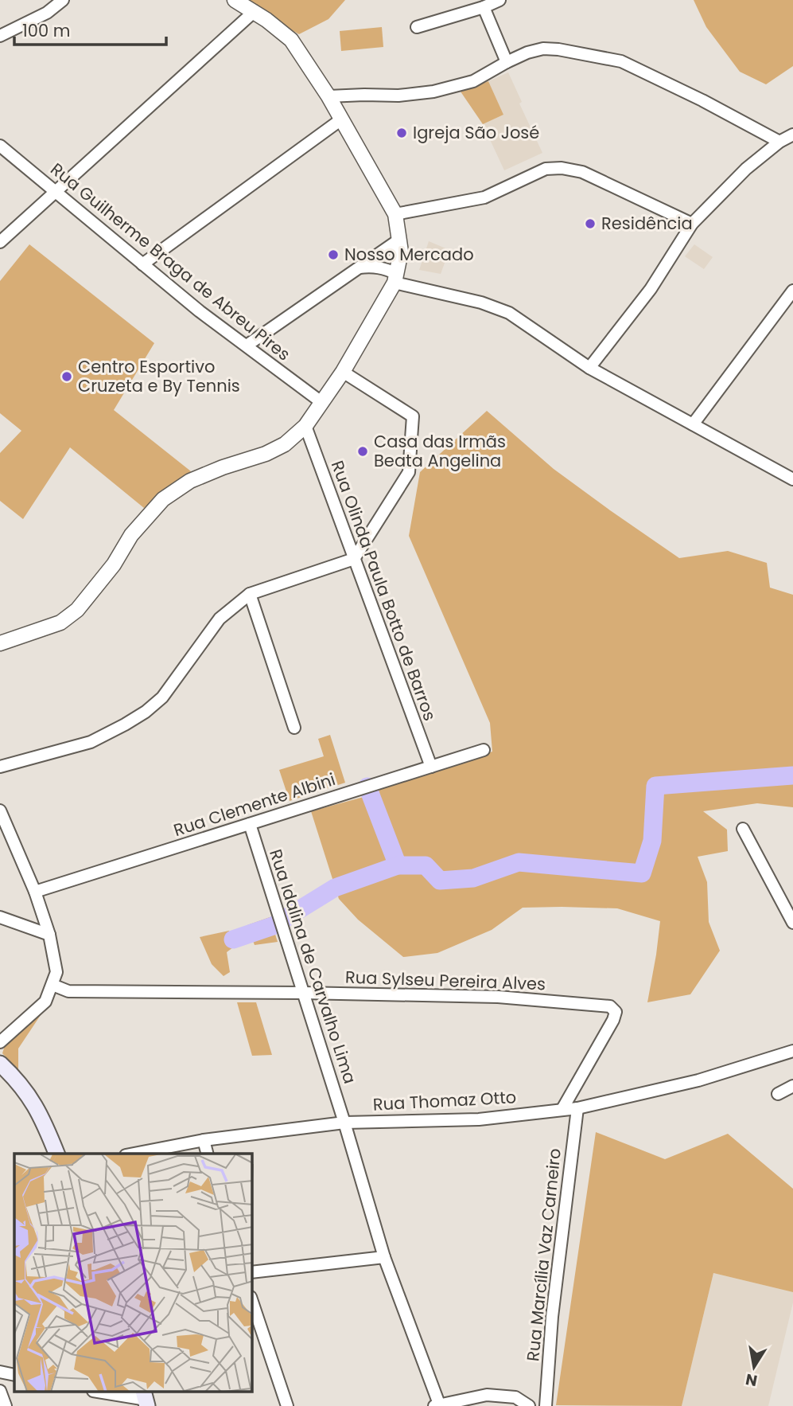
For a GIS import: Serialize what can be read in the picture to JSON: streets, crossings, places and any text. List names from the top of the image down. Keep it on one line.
{"streets":{"street":["Rua Guilherme Braga de Abreu Pires","Rua Olinda Paula Botto de Barros","Rua Clemente Albini","Rua Idalina de Carvalho Lima","Rua Sylseu Pereira Alves","Rua Thomaz Otto","Rua Marcília Vaz Carneiro"]},"crossings":[["Rua Olinda Paula Botto de Barros","Rua Clemente Albini"],["Rua Clemente Albini","Rua Idalina de Carvalho Lima"],["Rua Idalina de Carvalho Lima","Rua Sylseu Pereira Alves"],["Rua Idalina de Carvalho Lima","Rua Thomaz Otto"],["Rua Sylseu Pereira Alves","Rua Thomaz Otto"],["Rua Thomaz Otto","Rua Marcília Vaz Carneiro"]],"places":["Igreja São José","Residência","Nosso Mercado","Centro Esportivo Cruzeta e By Tennis","Casa das Irmãs Beata Angelina"],"scale_bar":"100 m","north":"bottom"}
